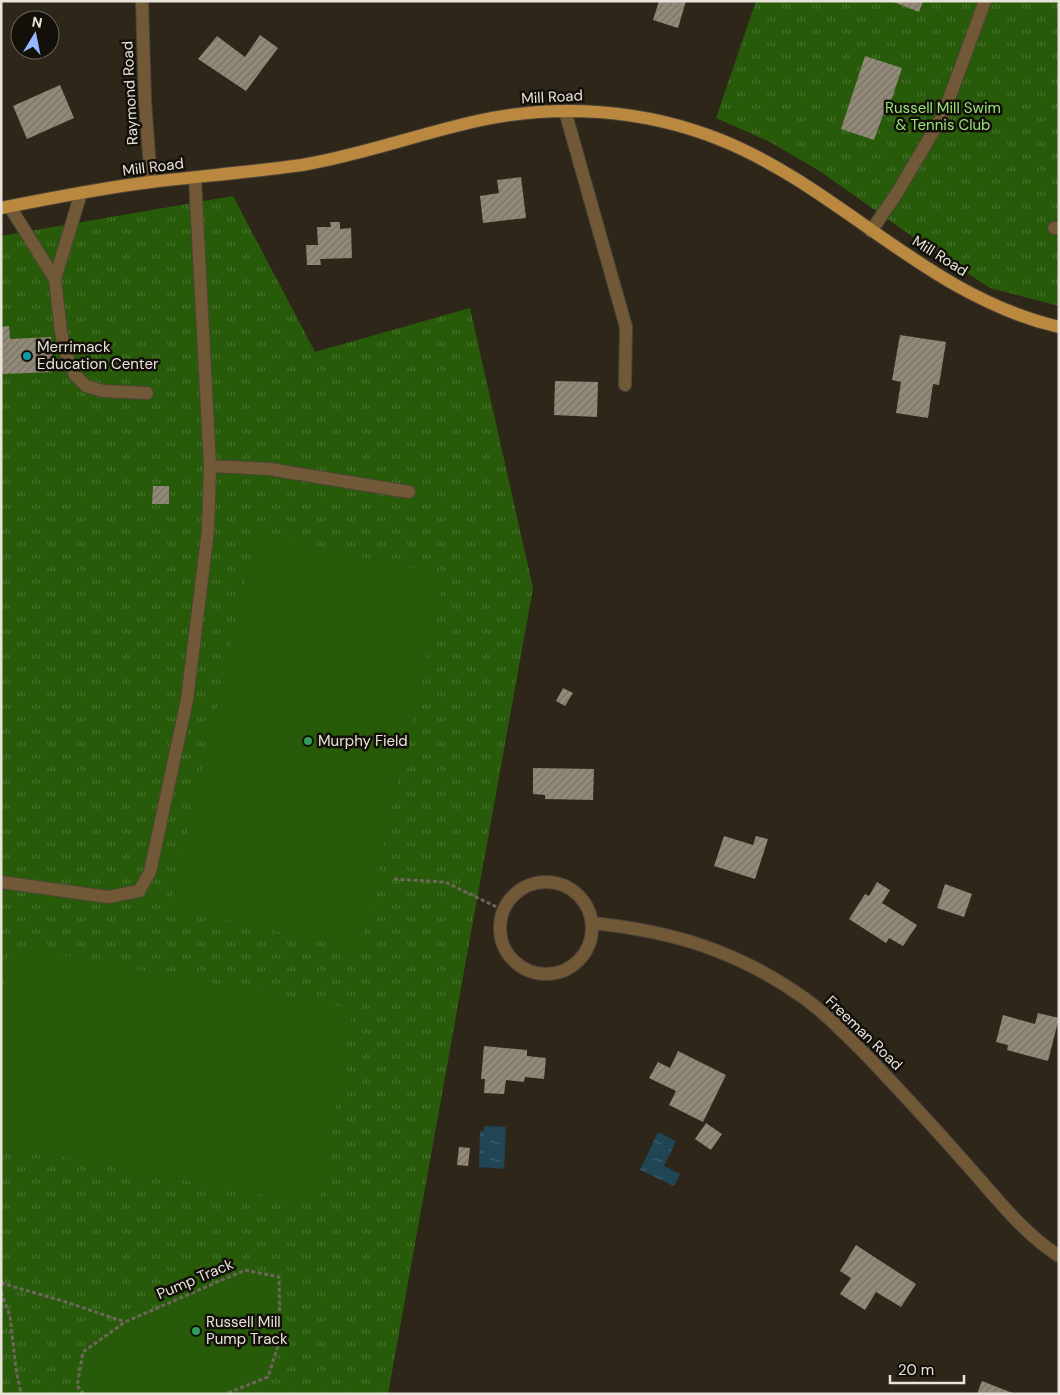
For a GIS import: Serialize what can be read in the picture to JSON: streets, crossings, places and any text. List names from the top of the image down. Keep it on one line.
{"streets":{"main road":["Mill Road"],"street":["Raymond Road","Freeman Road"],"path":["Pump Track"]},"crossings":[["Raymond Road","Mill Road"]],"parks":["Russell Mill Swim & Tennis Club"],"places":["Merrimack Education Center","Murphy Field","Russell Mill Pump Track"],"scale_bar":"20 m","north":"top"}
